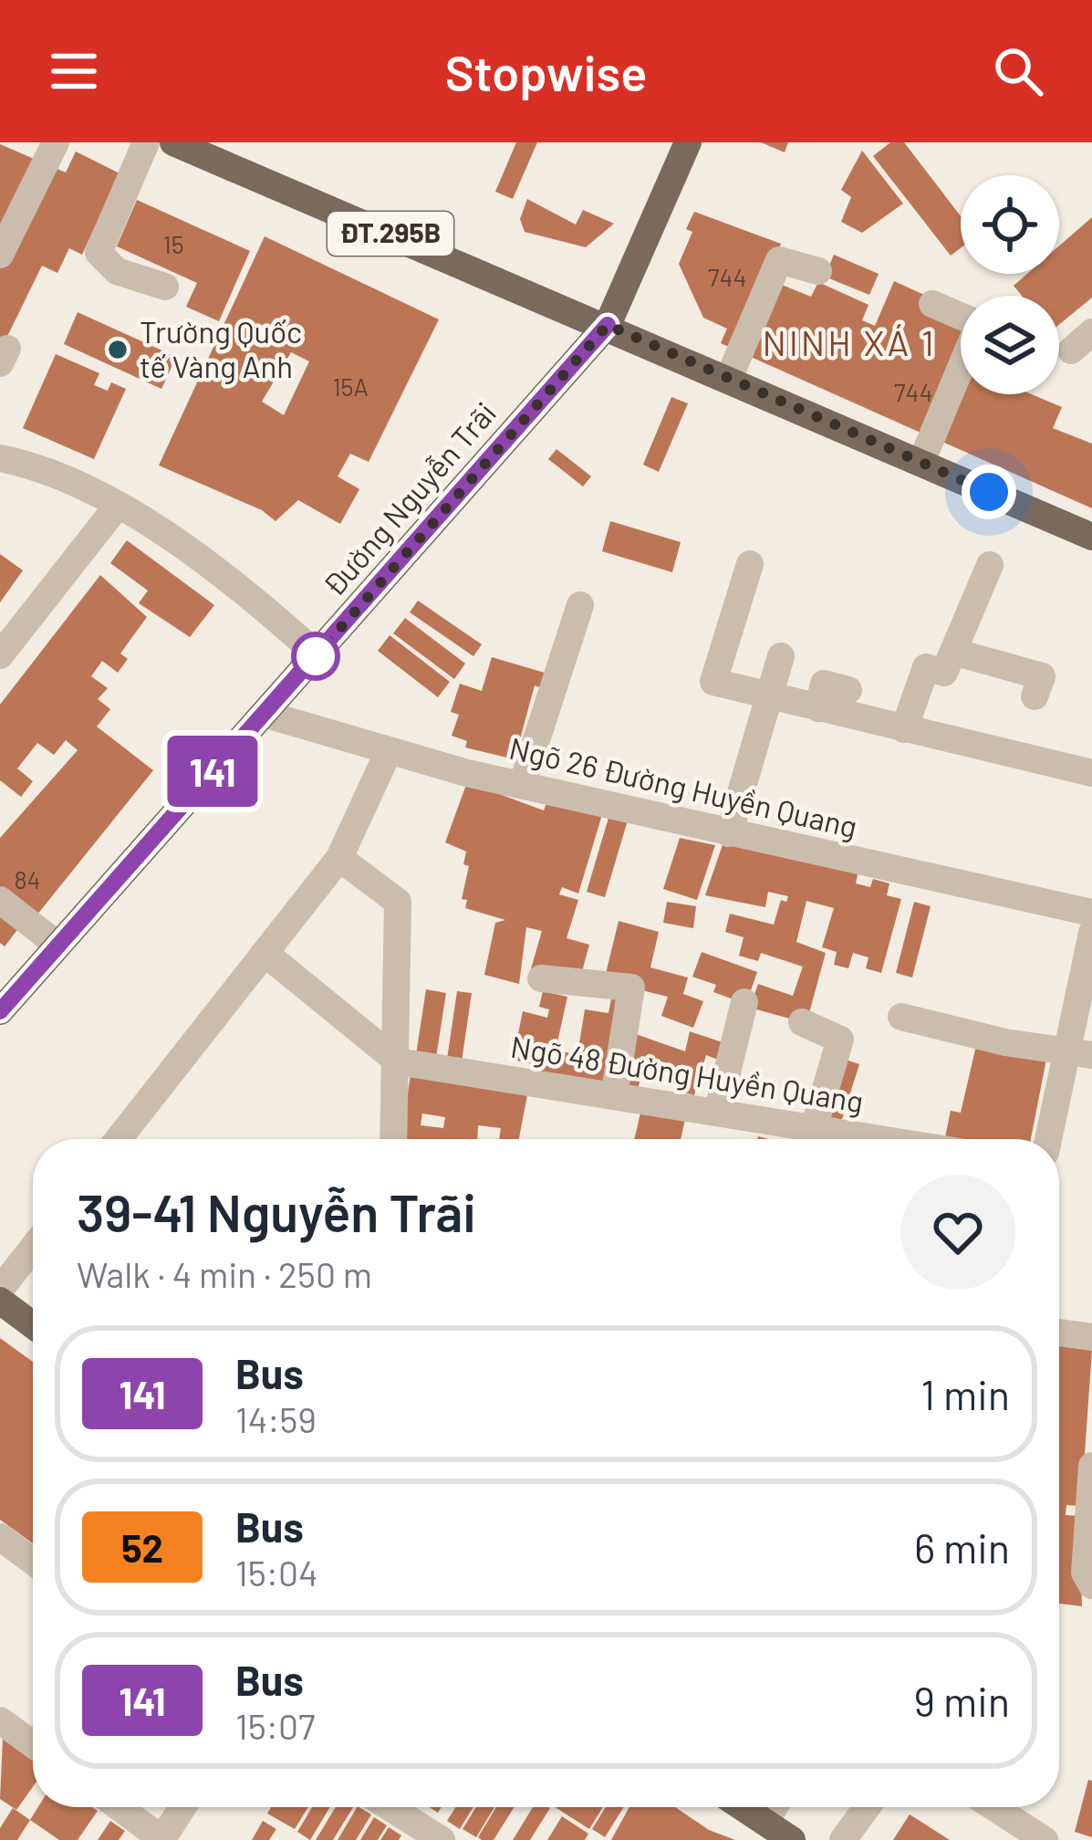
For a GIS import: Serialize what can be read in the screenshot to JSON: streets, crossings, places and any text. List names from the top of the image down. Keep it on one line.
{"streets":{"main road":["ĐT.295B","Đường Nguyễn Trãi"],"street":["Ngõ 26 Đường Huyền Quang","Ngõ 48 Đường Huyền Quang"]},"crossings":[["ĐT.295B","Đường Nguyễn Trãi"],["Đường Nguyễn Trãi","Ngõ 26 Đường Huyền Quang"]],"districts":["NINH XÁ 1"],"places":["Trường Quốc tế Vàng Anh"],"lines":["bus line 141"],"house_numbers":["15","744","15A","744","84"],"page":{"header":"Stopwise","on_map":"141","heading":["39-41 Nguyễn Trãi","Walk · 4 min · 250 m"],"list":[{"mark":"141","name":"Bus","note":"14:59","value":"1 min"},{"mark":"52","name":"Bus","note":"15:04","value":"6 min"},{"mark":"141","name":"Bus","note":"15:07","value":"9 min"}]}}
